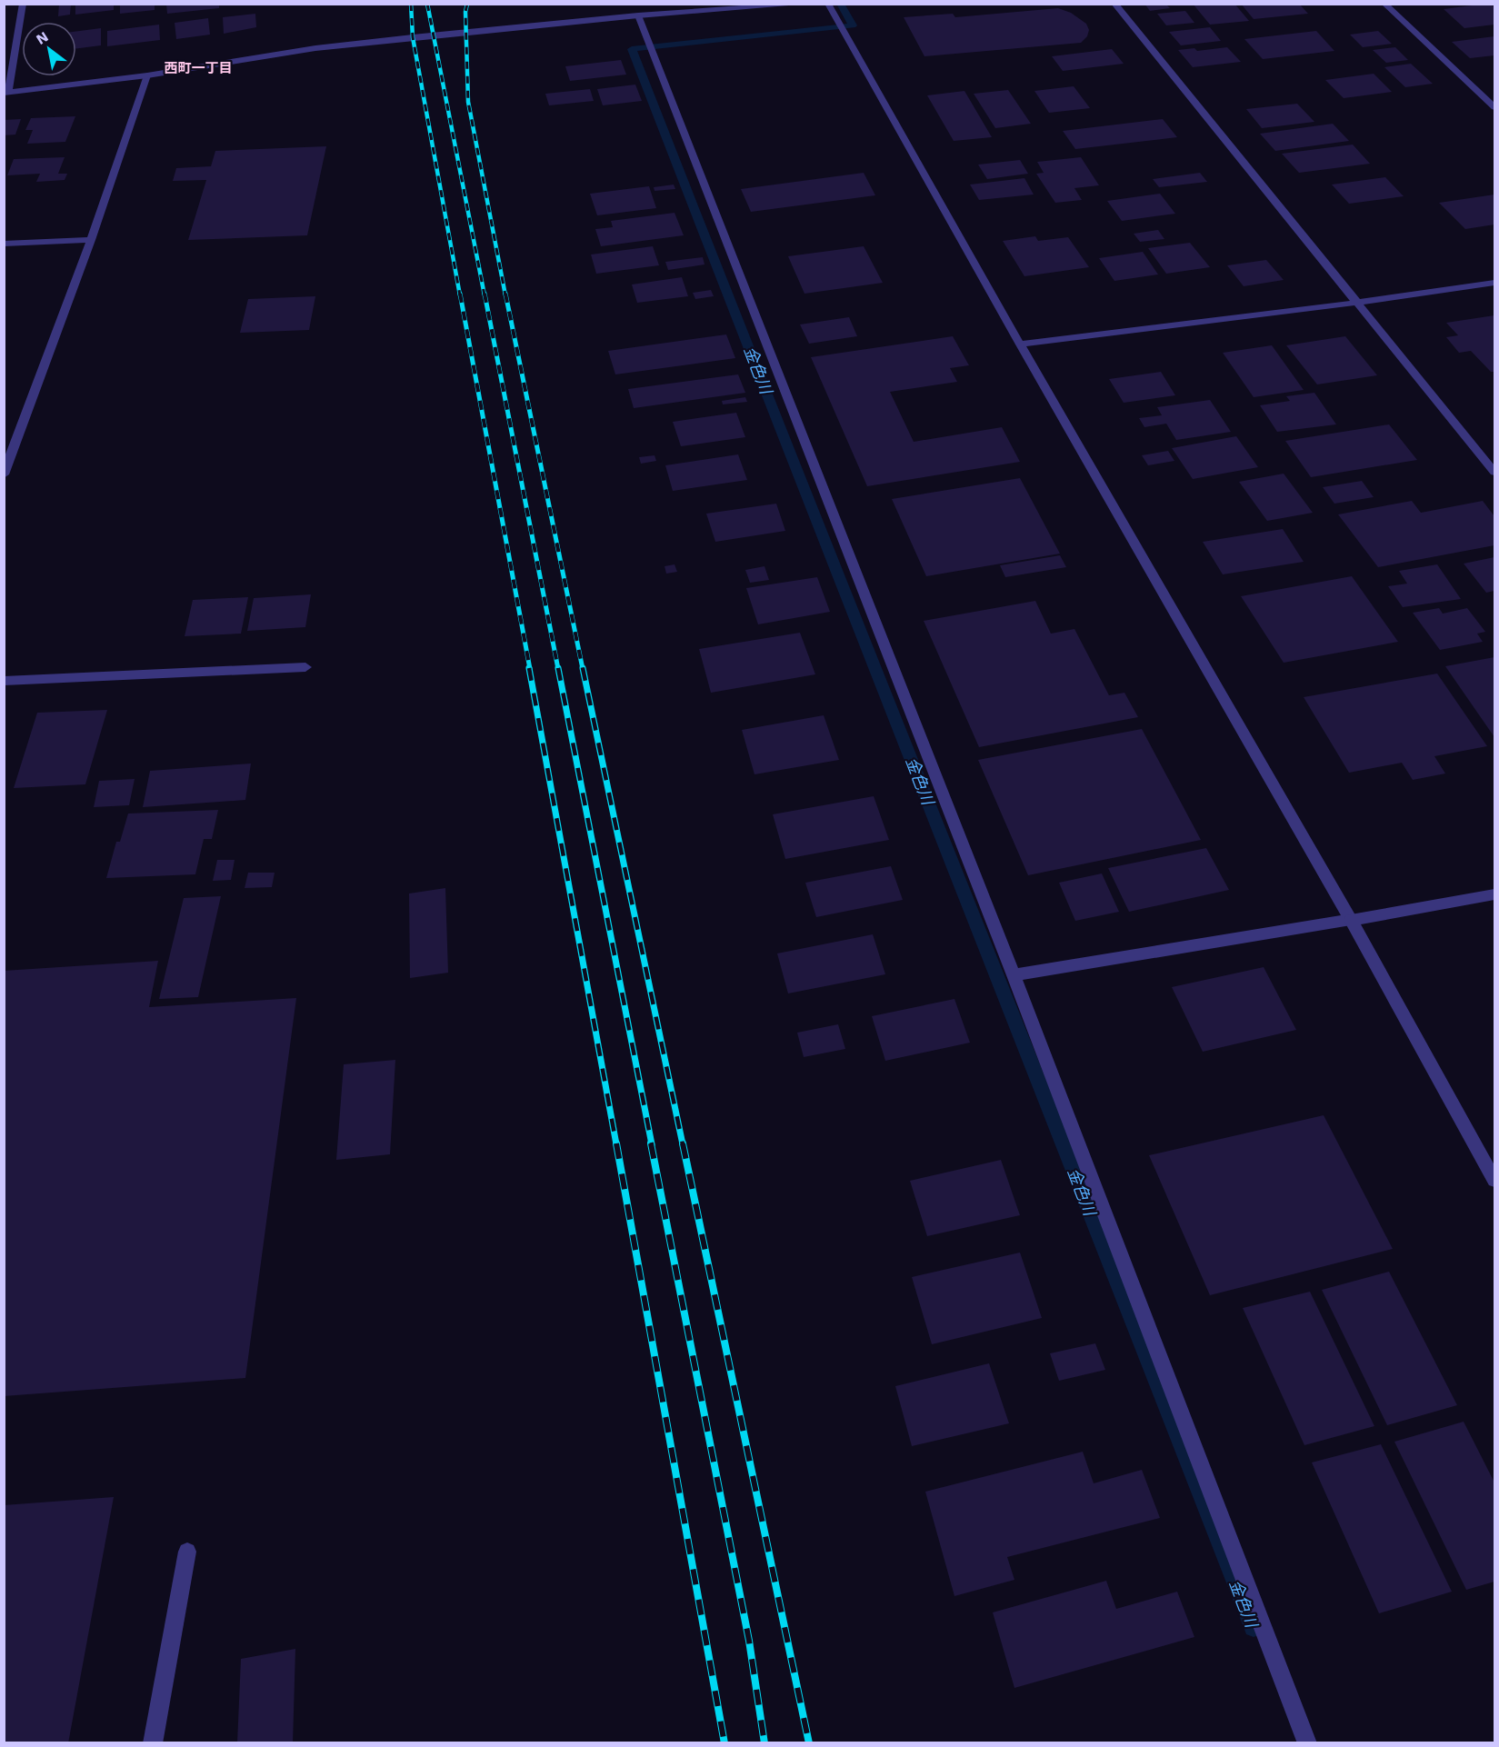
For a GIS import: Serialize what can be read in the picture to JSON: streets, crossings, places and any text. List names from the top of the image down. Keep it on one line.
{"districts":["西町一丁目"],"water":["金色川"],"north":"top left"}
